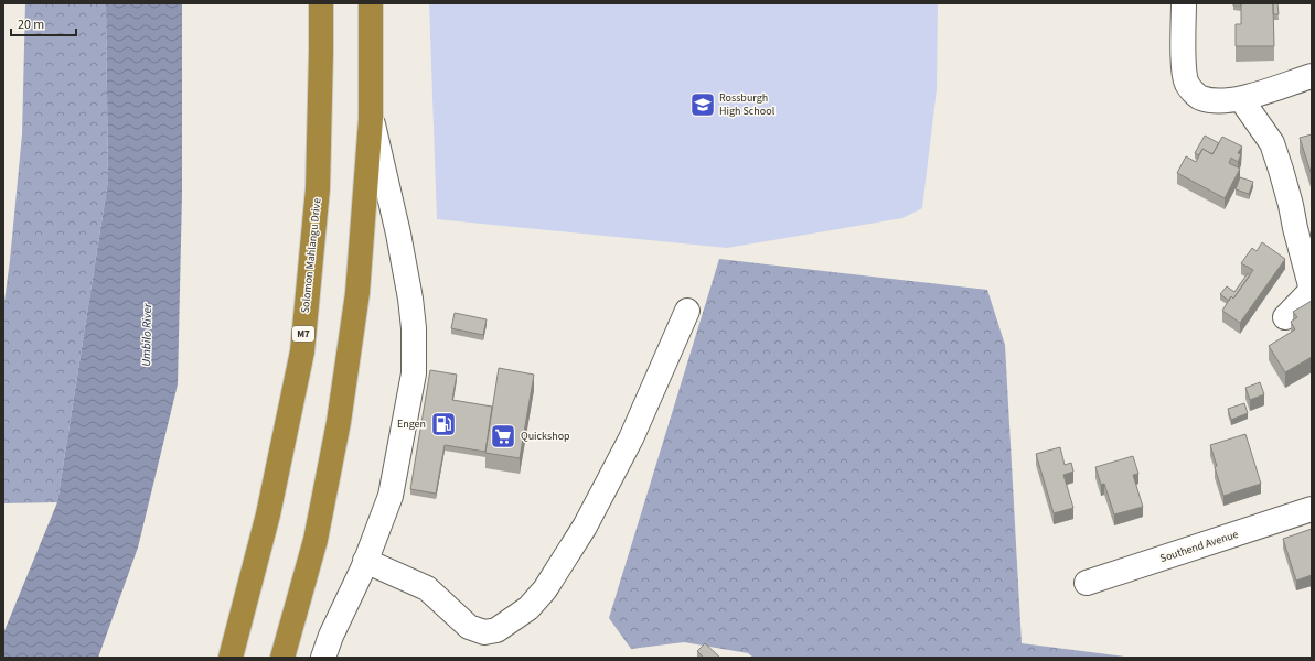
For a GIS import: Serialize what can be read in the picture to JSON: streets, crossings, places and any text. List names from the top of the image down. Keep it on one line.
{"streets":{"highway":["Solomon Mahlangu Drive","M7"],"street":["Southend Avenue"]},"water":["Umbilo River"],"places":{"school or university":["Rossburgh High School"],"fuel station":["Engen"],"supermarket":["Quickshop"]},"scale_bar":"20 m"}
